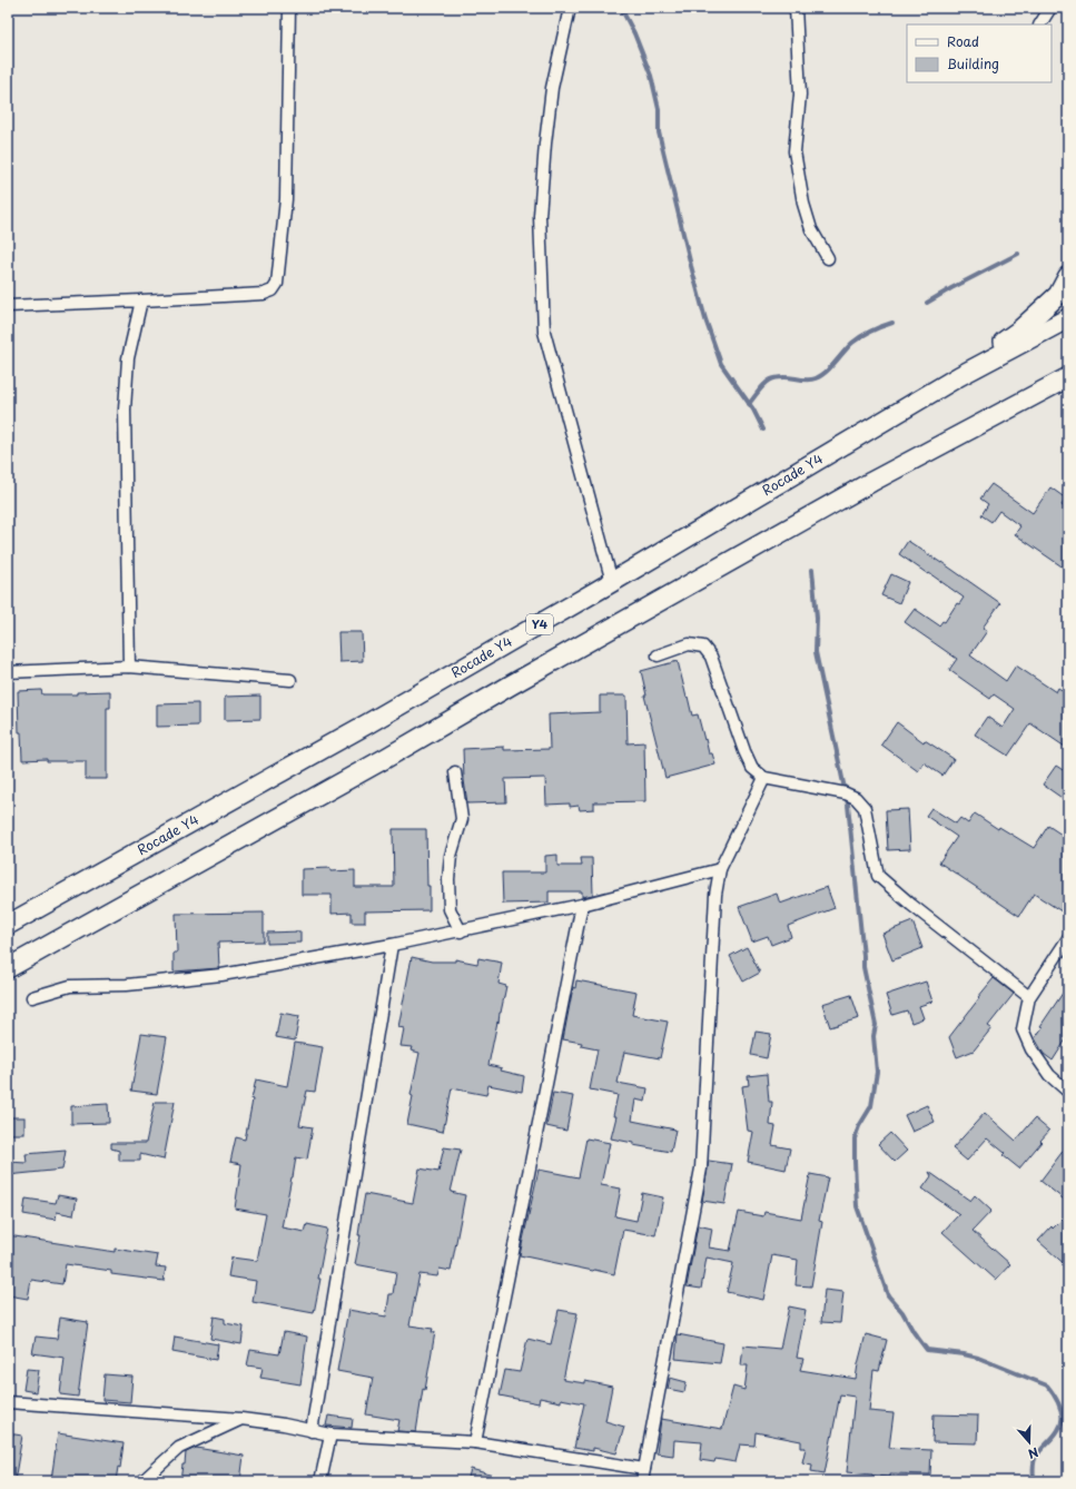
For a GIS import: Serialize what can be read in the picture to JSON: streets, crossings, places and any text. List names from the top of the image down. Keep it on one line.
{"streets":{"highway":["Rocade Y4","Y4"]},"legend":["Road","Building"],"north":"bottom"}
